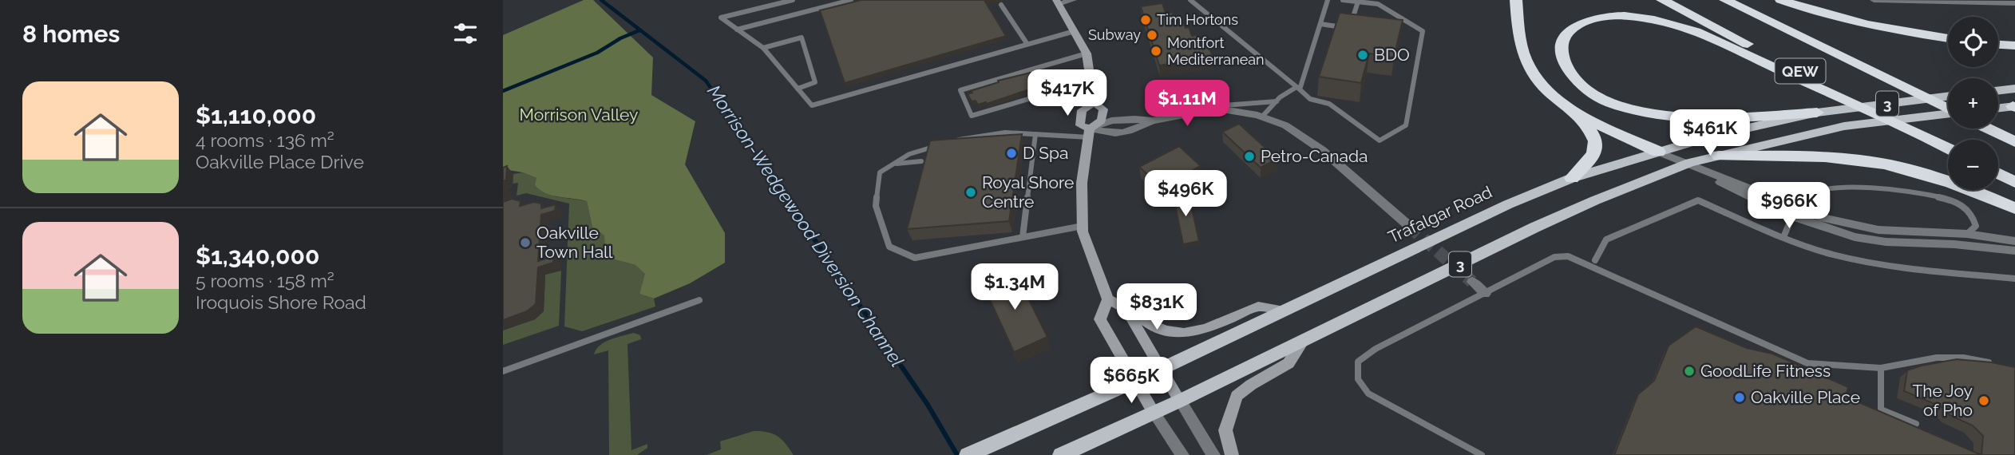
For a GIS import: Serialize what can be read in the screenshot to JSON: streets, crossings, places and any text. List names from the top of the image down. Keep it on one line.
{"streets":{"highway":["QEW"],"main road":["3","Trafalgar Road"]},"water":["Morrison-Wedgewood Diversion Channel"],"parks":["Morrison Valley"],"places":["Tim Hortons","Subway","Montfort Mediterranean","BDO","D Spa","Petro-Canada","Royal Shore Centre","Oakville Town Hall","GoodLife Fitness","Oakville Place","The Joy of Pho"],"page":{"heading":"8 homes","map_buttons":["+","−"],"list":[{"name":"$1,110,000","note":"4 rooms · 136 m² · Oakville Place Drive"},{"name":"$1,340,000","note":"5 rooms · 158 m² · Iroquois Shore Road"}],"price":["$417K","$1.11M","$461K","$496K","$966K","$1.34M","$831K","$665K"]}}
